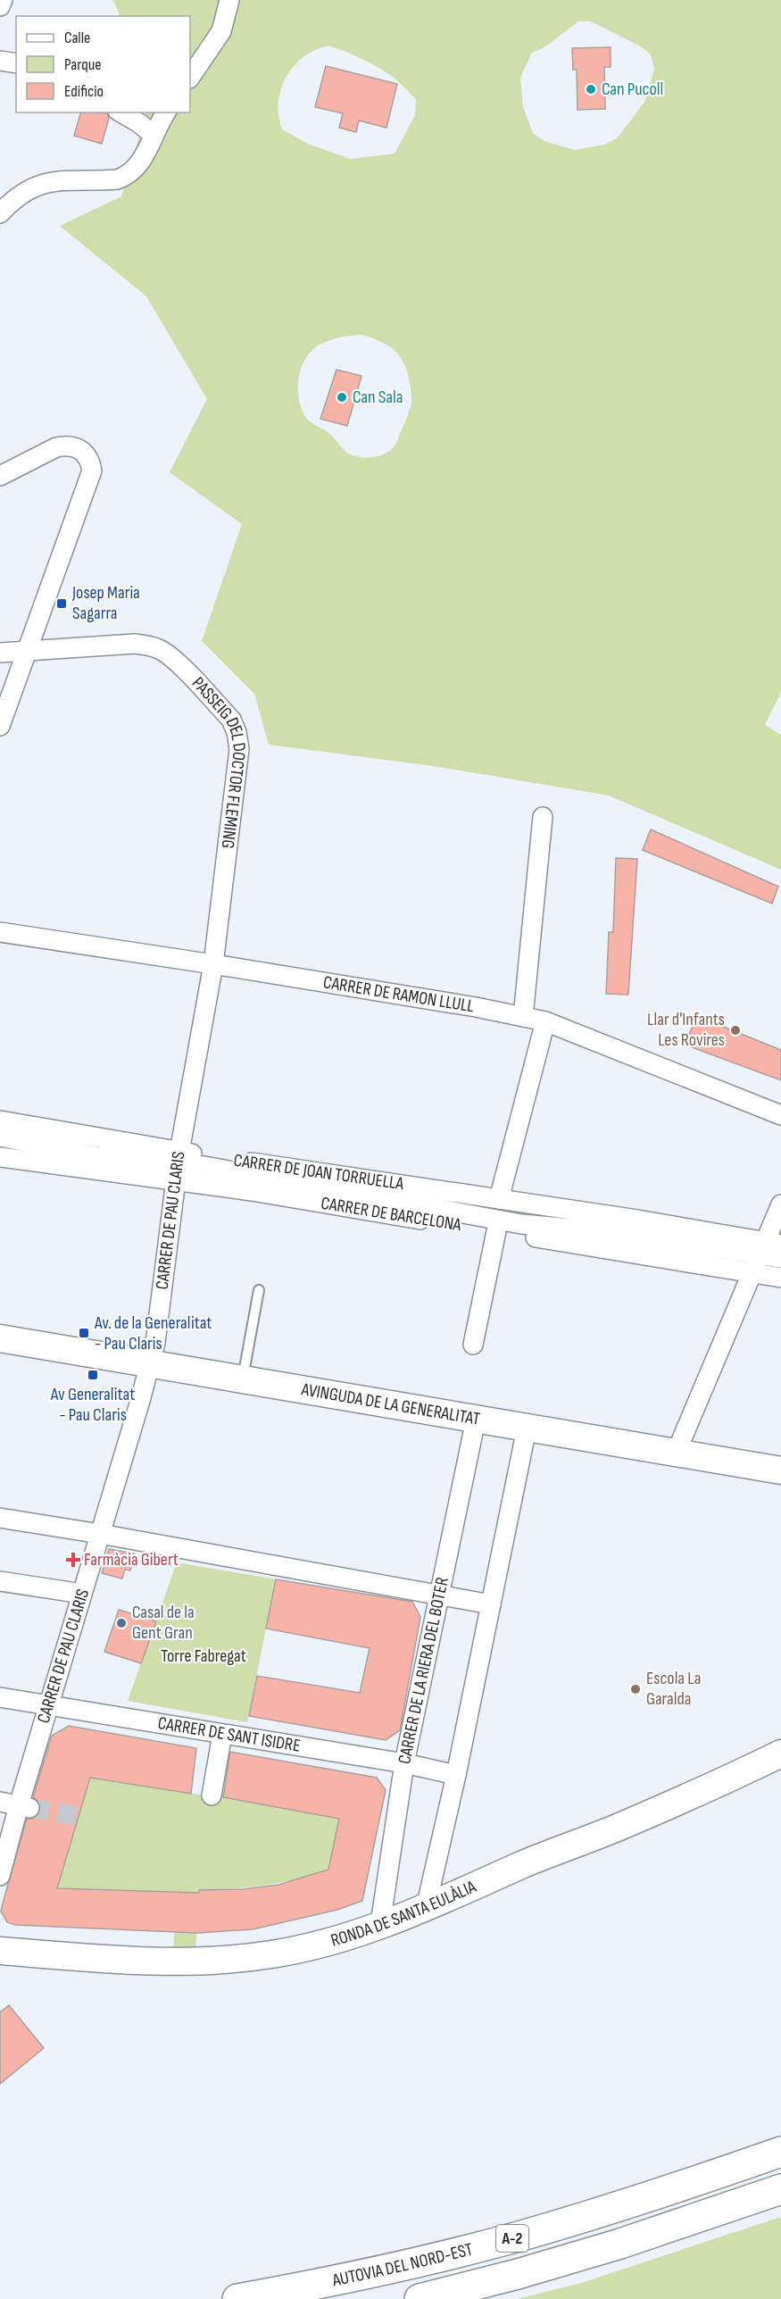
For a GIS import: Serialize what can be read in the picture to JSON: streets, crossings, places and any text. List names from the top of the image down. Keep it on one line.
{"streets":{"highway":["A-2","AUTOVIA DEL NORD-EST"],"main road":["AVINGUDA DE LA GENERALITAT","RONDA DE SANTA EULÀLIA"],"street":["PASSEIG DEL DOCTOR FLEMING","CARRER DE RAMON LLULL","CARRER DE JOAN TORRUELLA","CARRER DE BARCELONA","CARRER DE PAU CLARIS","CARRER DE LA RIERA DEL BOTER","CARRER DE SANT ISIDRE"]},"crossings":[["PASSEIG DEL DOCTOR FLEMING","CARRER DE RAMON LLULL"],["PASSEIG DEL DOCTOR FLEMING","CARRER DE PAU CLARIS"],["CARRER DE RAMON LLULL","CARRER DE PAU CLARIS"],["CARRER DE JOAN TORRUELLA","CARRER DE BARCELONA"],["CARRER DE JOAN TORRUELLA","CARRER DE PAU CLARIS"],["CARRER DE BARCELONA","CARRER DE PAU CLARIS"],["CARRER DE PAU CLARIS","AVINGUDA DE LA GENERALITAT"],["CARRER DE PAU CLARIS","CARRER DE SANT ISIDRE"],["AVINGUDA DE LA GENERALITAT","CARRER DE LA RIERA DEL BOTER"],["CARRER DE LA RIERA DEL BOTER","CARRER DE SANT ISIDRE"],["CARRER DE LA RIERA DEL BOTER","RONDA DE SANTA EULÀLIA"]],"parks":["Torre Fabregat"],"places":{"other":["Can Pucoll","Can Sala","Llar d'Infants Les Rovires","Casal de la Gent Gran","Escola La Garalda"],"transit":["Josep Maria Sagarra","Av. de la Generalitat - Pau Claris","Av Generalitat - Pau Claris"],"health":["Farmàcia Gibert"]},"legend":["Calle","Parque","Edificio"]}
